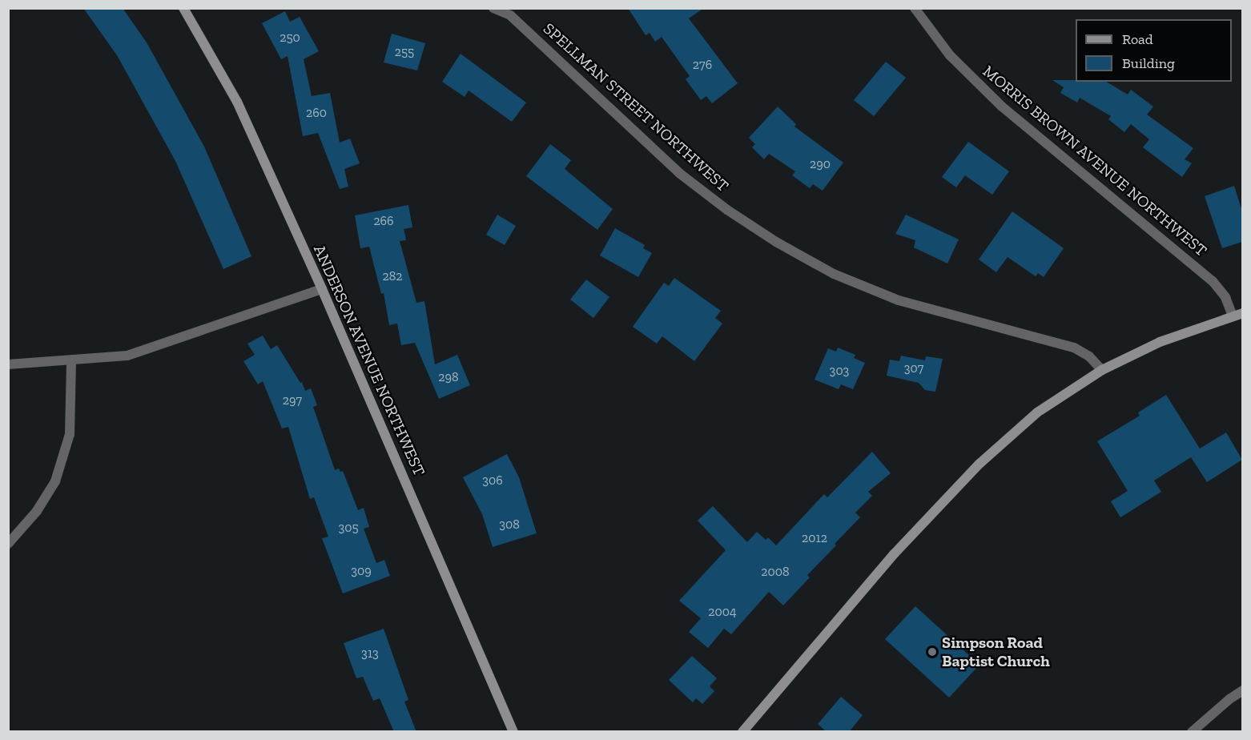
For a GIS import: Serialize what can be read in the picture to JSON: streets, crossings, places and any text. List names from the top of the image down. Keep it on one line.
{"streets":{"street":["SPELLMAN STREET NORTHWEST","MORRIS BROWN AVENUE NORTHWEST","ANDERSON AVENUE NORTHWEST"]},"places":["Simpson Road Baptist Church"],"house_numbers":["250","255","276","260","290","266","282","307","303","298","297","306","308","305","2012","309","2008","2004","313"],"legend":["Road","Building"]}
